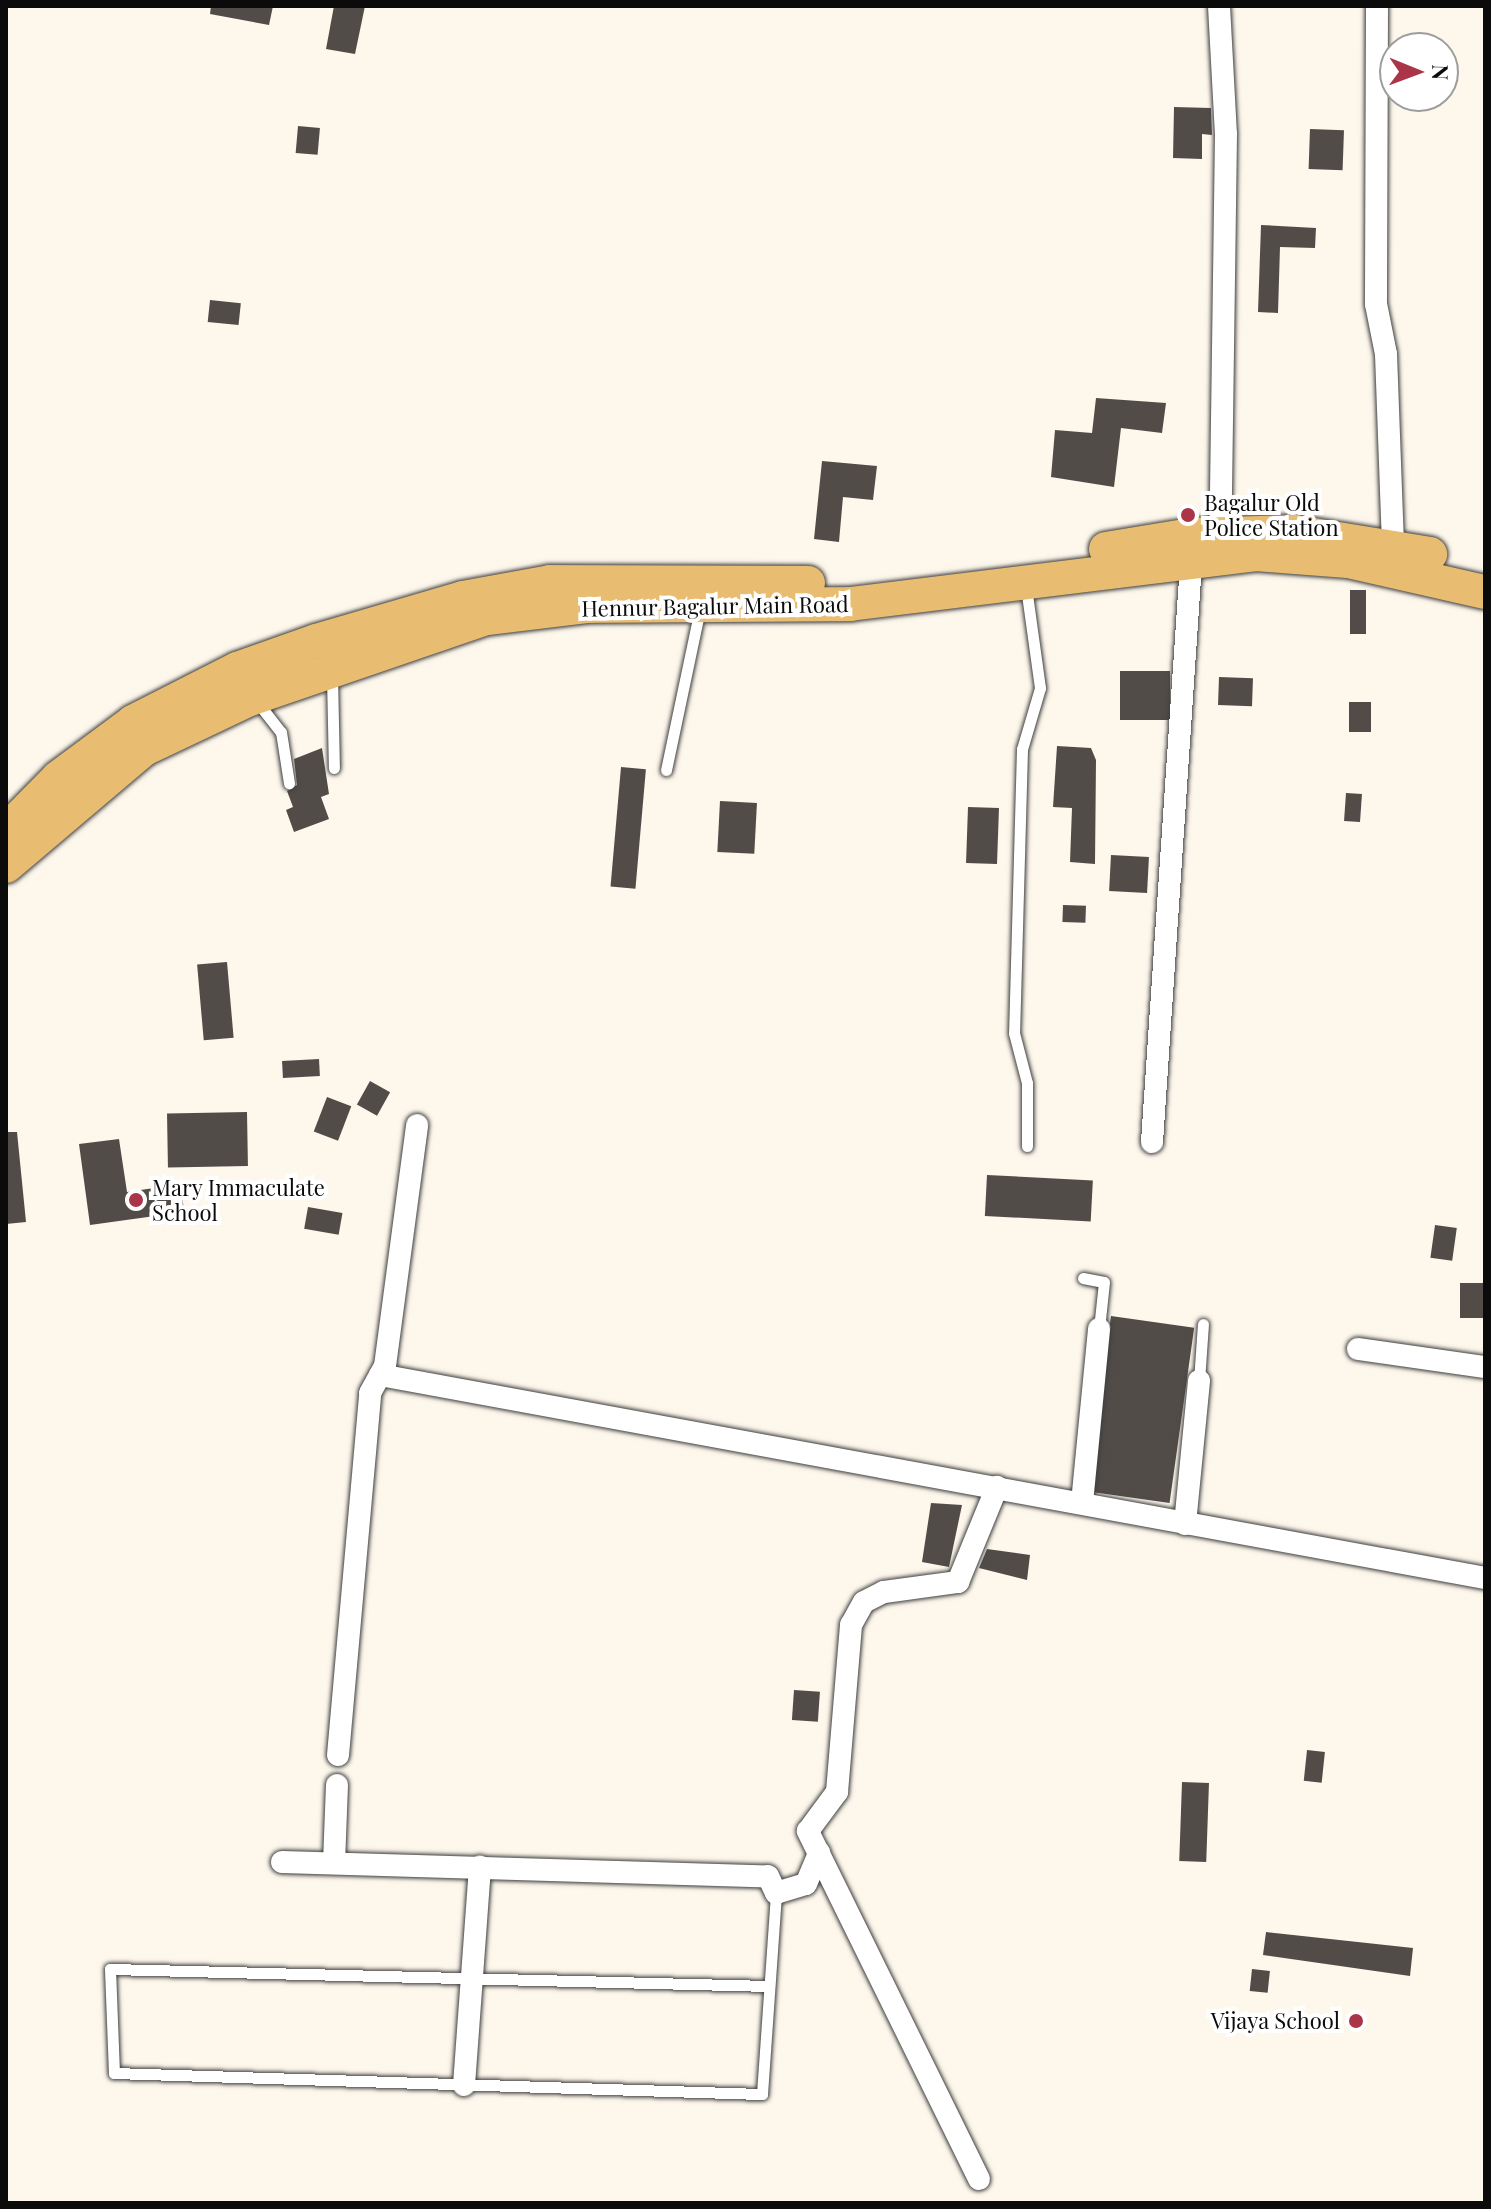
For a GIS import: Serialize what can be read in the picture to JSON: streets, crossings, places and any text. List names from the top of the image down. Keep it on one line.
{"streets":{"main road":["Hennur Bagalur Main Road"]},"places":["Bagalur Old Police Station","Mary Immaculate School","Vijaya School"],"north":"right"}
